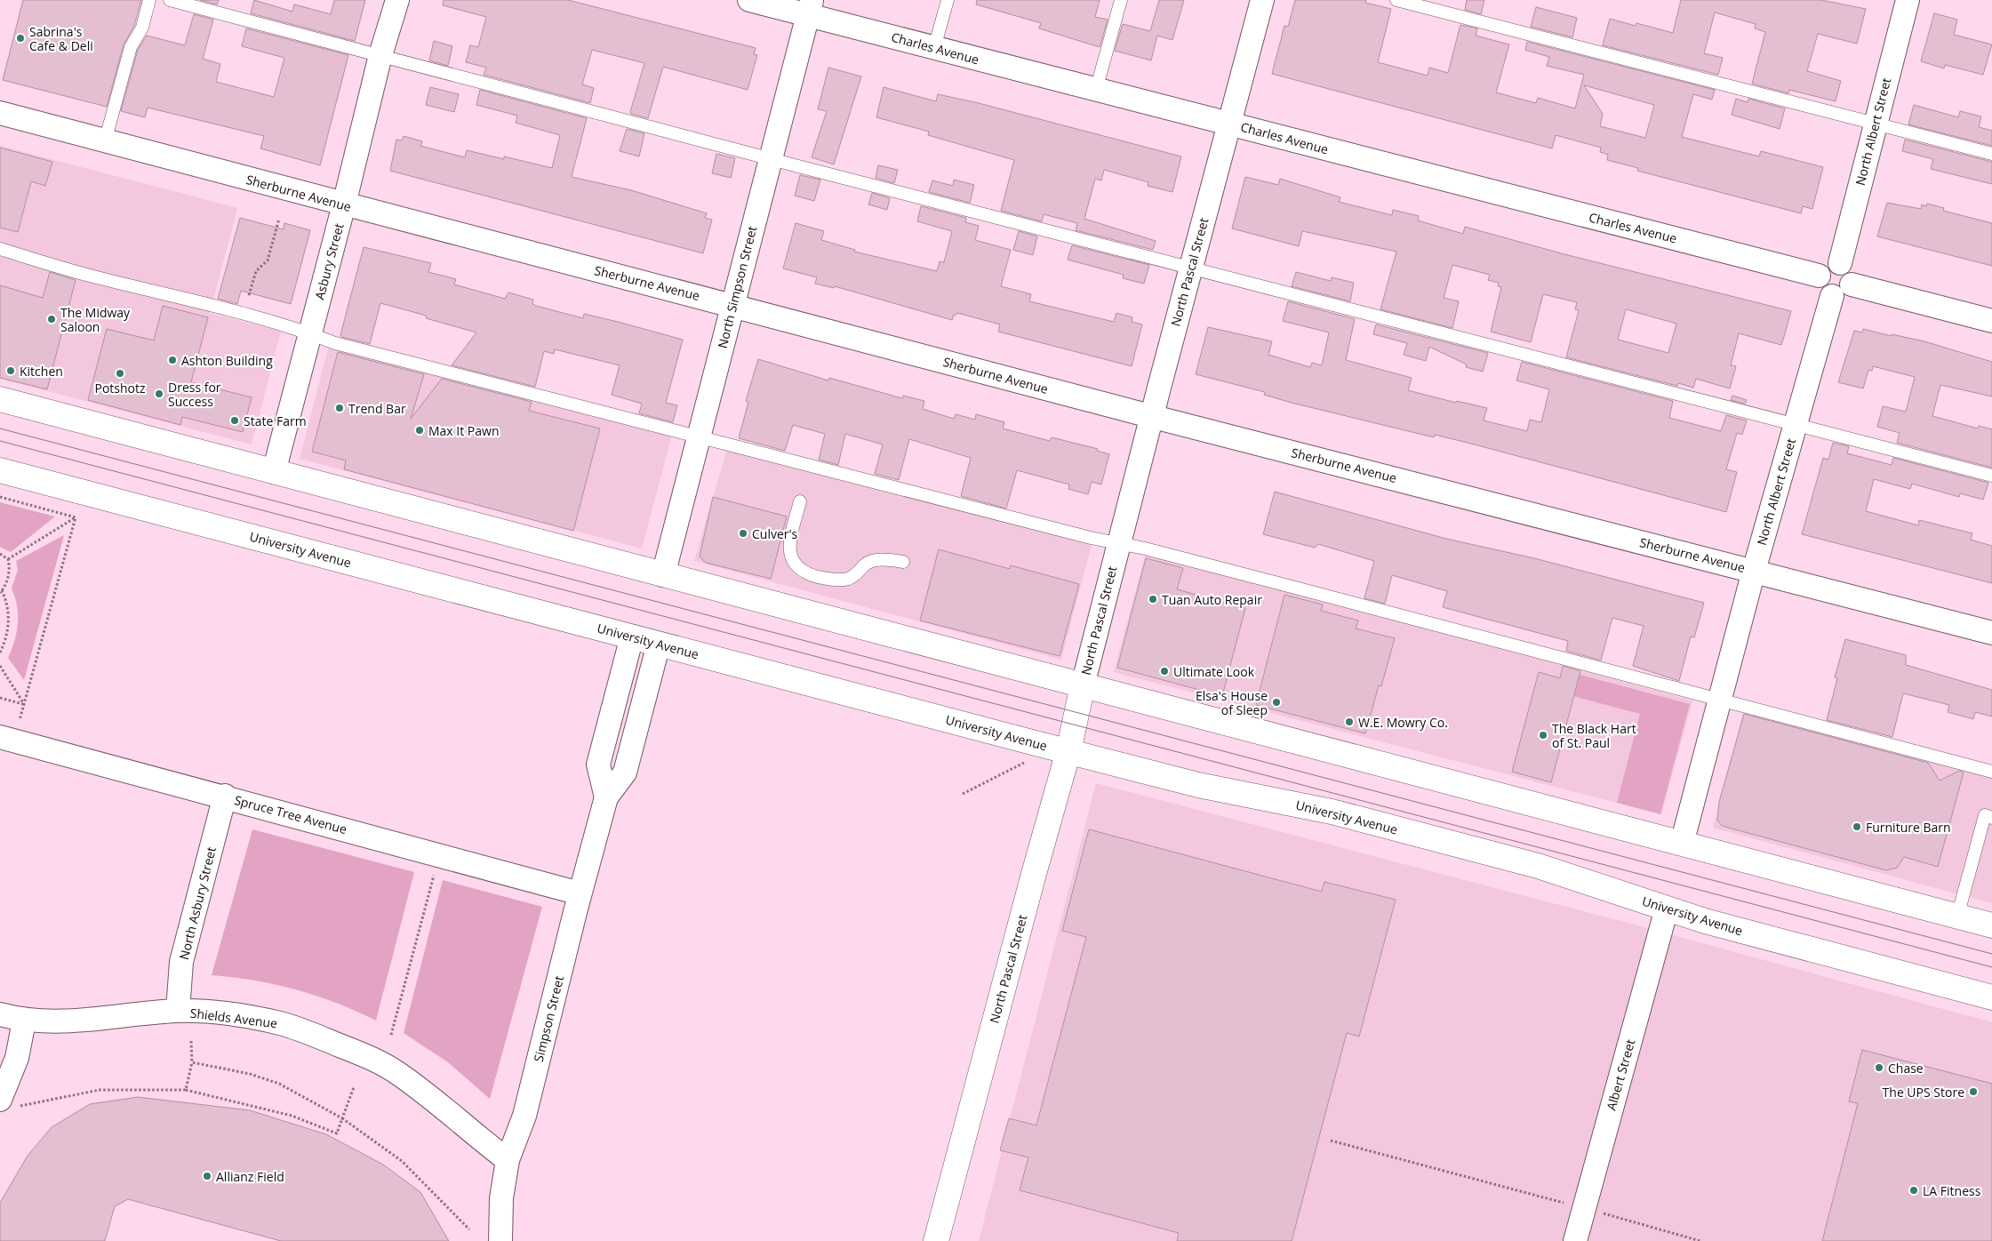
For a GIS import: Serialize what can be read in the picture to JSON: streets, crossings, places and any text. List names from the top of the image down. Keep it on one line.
{"streets":{"main road":["North Pascal Street","University Avenue"],"street":["Charles Avenue","North Albert Street","Sherburne Avenue","Asbury Street","North Simpson Street","Spruce Tree Avenue","North Asbury Street","Shields Avenue","Simpson Street","Albert Street"]},"crossings":[["Charles Avenue","North Albert Street"],["Charles Avenue","North Pascal Street"],["Charles Avenue","North Simpson Street"],["North Albert Street","Sherburne Avenue"],["Sherburne Avenue","Asbury Street"],["Sherburne Avenue","North Pascal Street"],["Sherburne Avenue","North Simpson Street"],["North Pascal Street","University Avenue"],["University Avenue","Simpson Street"],["University Avenue","Albert Street"],["Spruce Tree Avenue","North Asbury Street"],["Spruce Tree Avenue","Simpson Street"],["North Asbury Street","Shields Avenue"],["Shields Avenue","Simpson Street"]],"places":["Sabrina's Cafe & Deli","The Midway Saloon","Ashton Building","Kitchen","Potshotz","Dress for Success","Trend Bar","State Farm","Max It Pawn","Culver's","Tuan Auto Repair","Ultimate Look","Elsa's House of Sleep","W.E. Mowry Co.","The Black Hart of St. Paul","Furniture Barn","Chase","The UPS Store","Allianz Field","LA Fitness"]}
